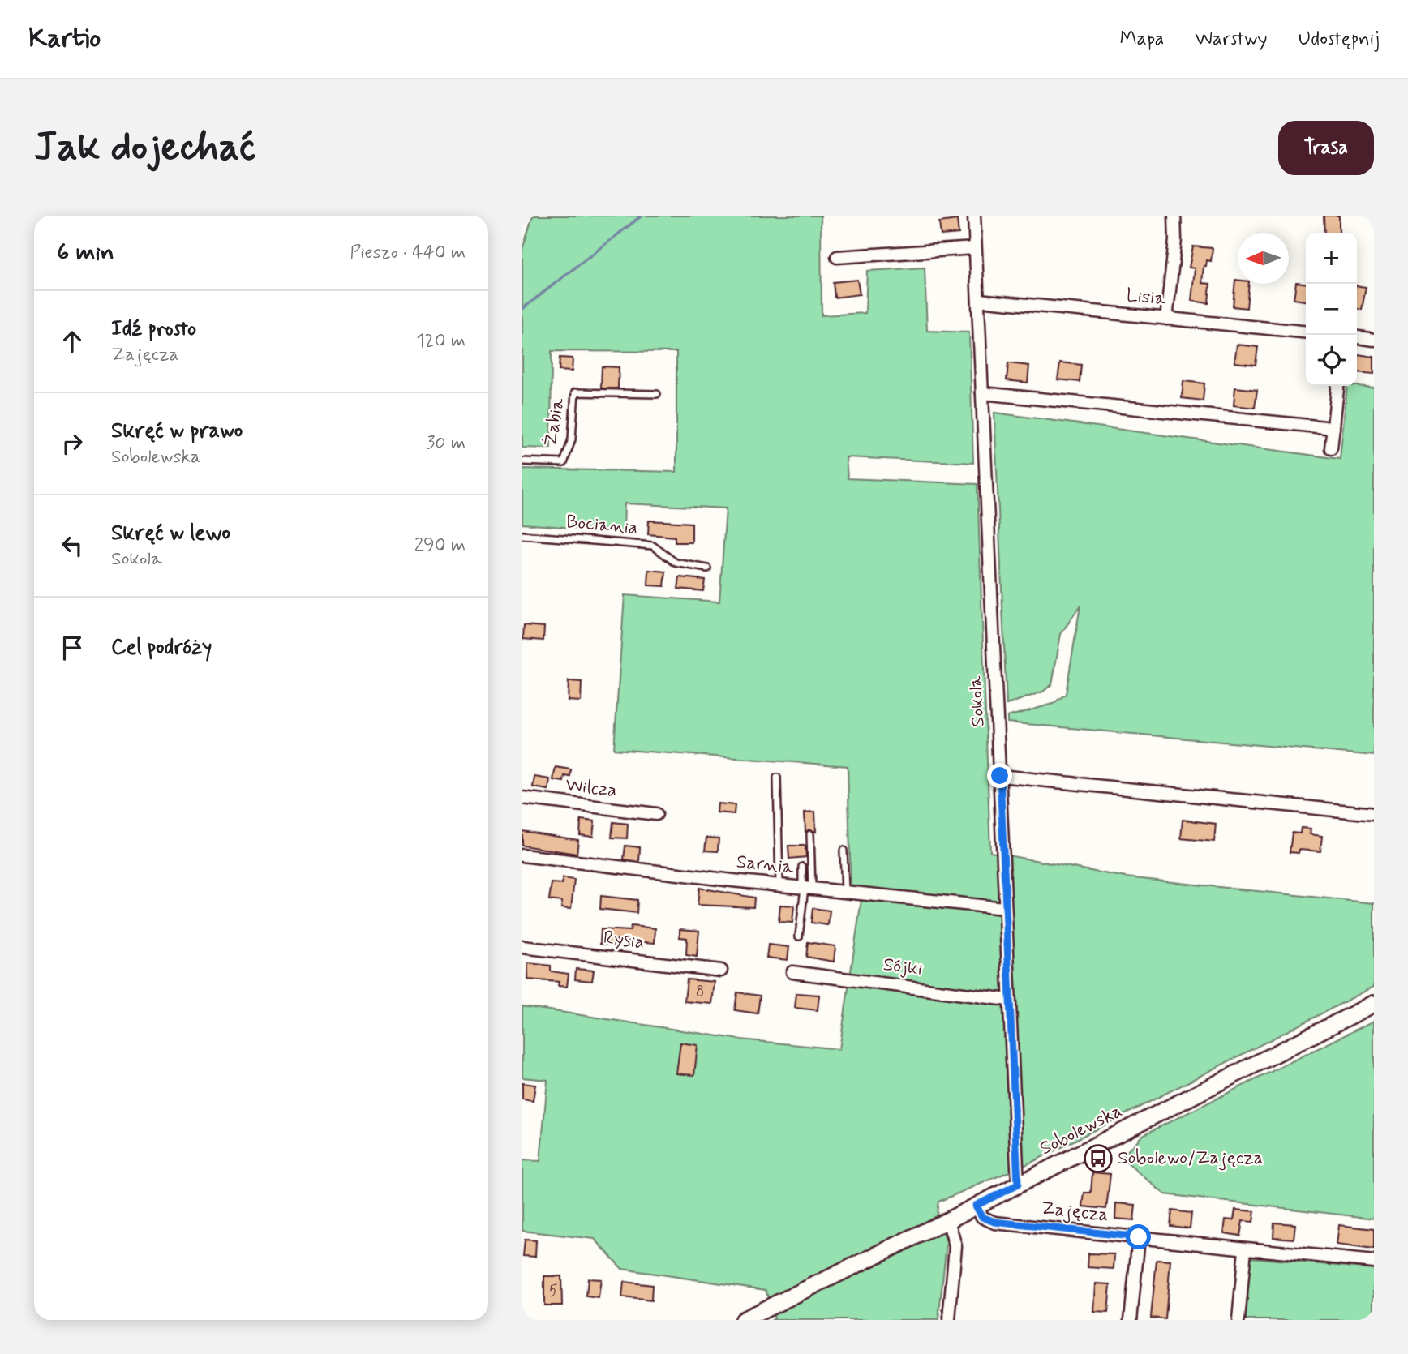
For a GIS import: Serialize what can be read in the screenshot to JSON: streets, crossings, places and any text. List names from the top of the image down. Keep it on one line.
{"streets":{"street":["Lisia","Sokola","Wilcza","Sarnia","Rysia","Sójki","Sobolewska","Zajęcza"],"lane":["Żabia","Bociania"]},"crossings":[["Lisia","Sokola"],["Sokola","Sarnia"],["Sokola","Sójki"],["Sokola","Sobolewska"],["Sobolewska","Zajęcza"]],"places":{"bus stop":["Sobolewo/Zajęcza"]},"house_numbers":["8","5"],"north":"left","page":{"header":"Kartio","nav":["Mapa","Warstwy","Udostępnij"],"buttons":"Trasa","title":"Jak dojechać","heading":["6 min","Pieszo · 440 m"],"map_buttons":["+","−"],"list":[["Idź prosto","Zajęcza","120 m"],["Skręć w prawo","Sobolewska","30 m"],["Skręć w lewo","Sokola","290 m"],"Cel podróży"]}}
